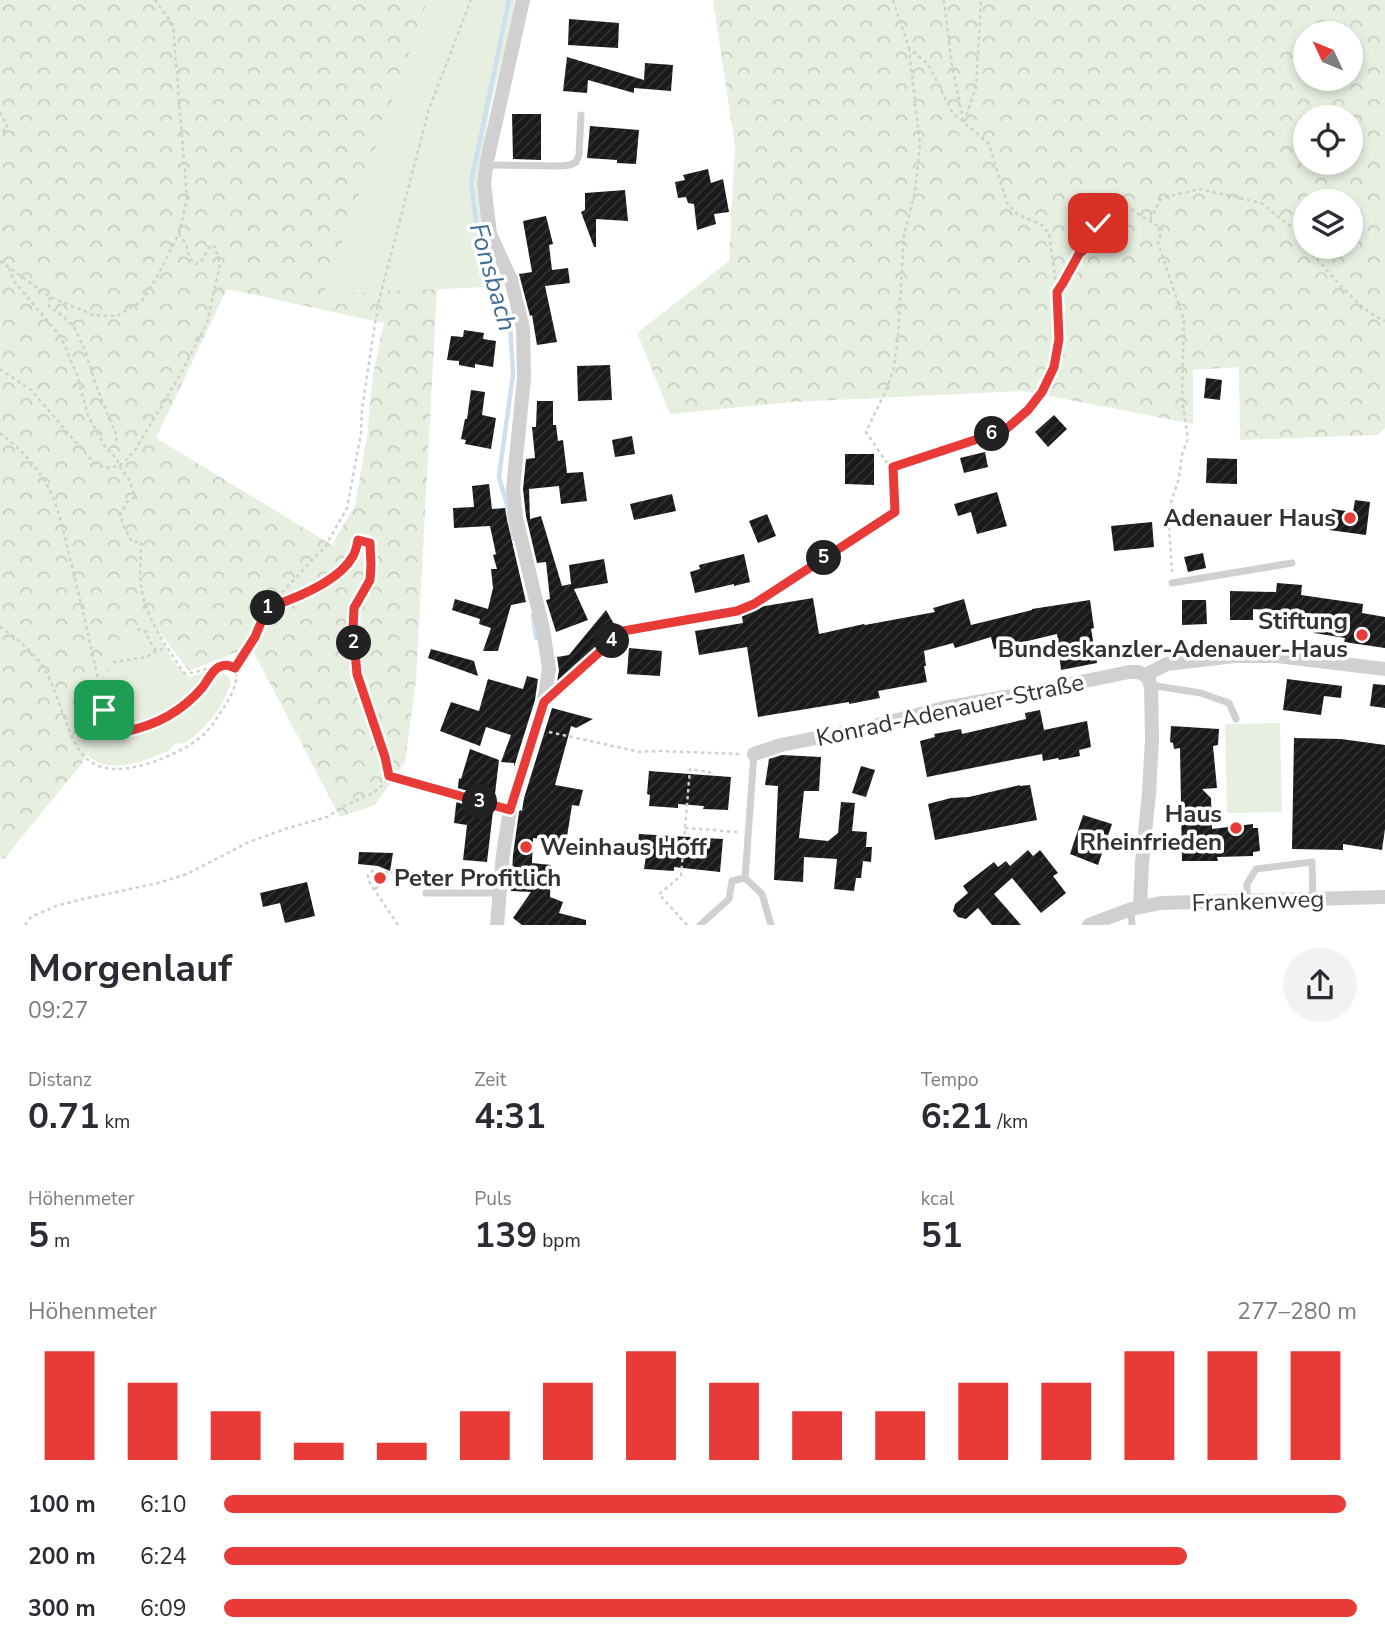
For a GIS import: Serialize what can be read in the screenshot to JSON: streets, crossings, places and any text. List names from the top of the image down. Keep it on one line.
{"streets":{"street":["Konrad-Adenauer-Straße","Frankenweg"]},"water":["Fonsbach"],"places":["Adenauer Haus","Stiftung Bundeskanzler-Adenauer-Haus","Haus Rheinfrieden","Weinhaus Hoff","Peter Profitlich"],"north":"top left","page":{"pins":["6","5","1","4","2","3"],"heading":["Morgenlauf","09:27"],"stats":[["Distanz","0.71 km"],["Zeit","4:31"],["Tempo","6:21 /km"],["Höhenmeter","5 m"],["Puls","139 bpm"],["kcal","51"]],"chart":["Höhenmeter","277–280 m"],"list":[{"name":"100 m","note":"6:10"},{"name":"200 m","note":"6:24"},{"name":"300 m","note":"6:09"}]}}
